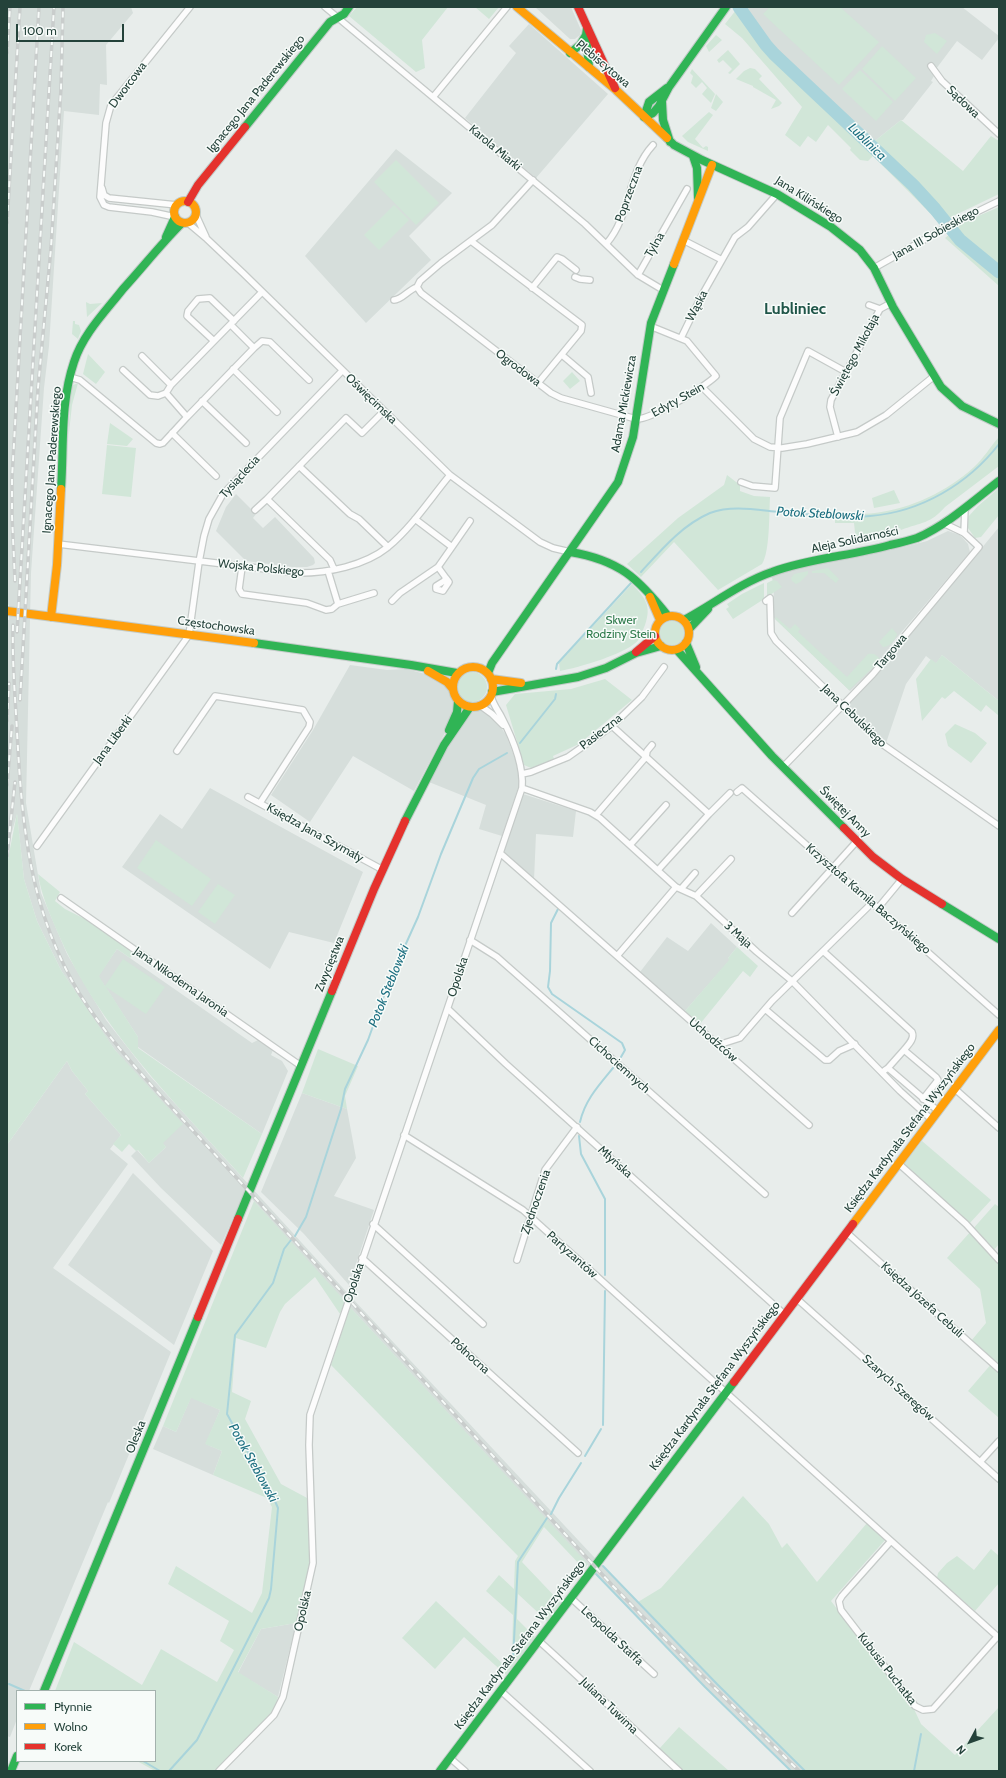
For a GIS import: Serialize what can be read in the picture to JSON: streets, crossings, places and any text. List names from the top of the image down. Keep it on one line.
{"streets":{"street":["Plebiscytowa","Dworcowa","Ignacego Jana Paderewskiego","Sądowa","Karola Miarki","Poprzeczna","Jana Kilińskiego","Jana III Sobieskiego","Tylna","Wąska","Świętego Mikołaja","Ogrodowa","Oświęcimska","Edyty Stein","Adama Mickiewicza","Tysiąclecia","Aleja Solidarności","Wojska Polskiego","Częstochowska","Targowa","Jana Cebulskiego","Pasieczna","Jana Liberki","Świętej Anny","Księdza Jana Szymały","Krzysztofa Kamila Baczyńskiego","3 Maja","Zwycięstwa","Opolska","Jana Nikodema Jaronia","Uchodźców","Cichociemnych","Księdza Kardynała Stefana Wyszyńskiego","Młyńska","Zjednoczenia","Partyzantów","Księdza Józefa Cebuli","Północna","Szarych Szeregów","Oleska","Leopolda Staffa","Kubusia Puchatka","Juliana Tuwima"]},"crossings":[["Plebiscytowa","Jana Kilińskiego"],["Plebiscytowa","Adama Mickiewicza"],["Dworcowa","Ignacego Jana Paderewskiego"],["Dworcowa","Oświęcimska"],["Ignacego Jana Paderewskiego","Karola Miarki"],["Ignacego Jana Paderewskiego","Oświęcimska"],["Ignacego Jana Paderewskiego","Wojska Polskiego"],["Ignacego Jana Paderewskiego","Częstochowska"],["Karola Miarki","Poprzeczna"],["Karola Miarki","Tylna"],["Karola Miarki","Adama Mickiewicza"],["Jana Kilińskiego","Jana III Sobieskiego"],["Jana Kilińskiego","Wąska"],["Jana Kilińskiego","Świętego Mikołaja"],["Jana Kilińskiego","Adama Mickiewicza"],["Wąska","Edyty Stein"],["Ogrodowa","Edyty Stein"],["Ogrodowa","Adama Mickiewicza"],["Oświęcimska","Adama Mickiewicza"],["Oświęcimska","Tysiąclecia"],["Oświęcimska","Wojska Polskiego"],["Edyty Stein","Adama Mickiewicza"],["Adama Mickiewicza","Częstochowska"],["Adama Mickiewicza","Zwycięstwa"],["Tysiąclecia","Wojska Polskiego"],["Tysiąclecia","Częstochowska"],["Tysiąclecia","Jana Liberki"],["Aleja Solidarności","Targowa"],["Aleja Solidarności","Świętej Anny"],["Częstochowska","Jana Liberki"],["Częstochowska","Zwycięstwa"],["Targowa","Jana Cebulskiego"],["Targowa","Świętej Anny"],["Księdza Jana Szymały","Zwycięstwa"],["3 Maja","Opolska"],["3 Maja","Księdza Kardynała Stefana Wyszyńskiego"],["Zwycięstwa","Jana Nikodema Jaronia"],["Zwycięstwa","Oleska"],["Opolska","Uchodźców"],["Opolska","Cichociemnych"],["Opolska","Młyńska"],["Opolska","Partyzantów"],["Opolska","Północna"],["Księdza Kardynała Stefana Wyszyńskiego","Młyńska"],["Księdza Kardynała Stefana Wyszyńskiego","Partyzantów"],["Księdza Kardynała Stefana Wyszyńskiego","Księdza Józefa Cebuli"],["Księdza Kardynała Stefana Wyszyńskiego","Szarych Szeregów"],["Księdza Kardynała Stefana Wyszyńskiego","Leopolda Staffa"],["Księdza Kardynała Stefana Wyszyńskiego","Kubusia Puchatka"],["Księdza Kardynała Stefana Wyszyńskiego","Juliana Tuwima"],["Młyńska","Zjednoczenia"],["Zjednoczenia","Partyzantów"],["Partyzantów","Kubusia Puchatka"]],"districts":["Lubliniec"],"water":["Lublinica","Potok Steblowski"],"parks":["Skwer Rodziny Stein"],"legend":["Płynnie","Wolno","Korek"],"scale_bar":"100 m","north":"bottom left"}
